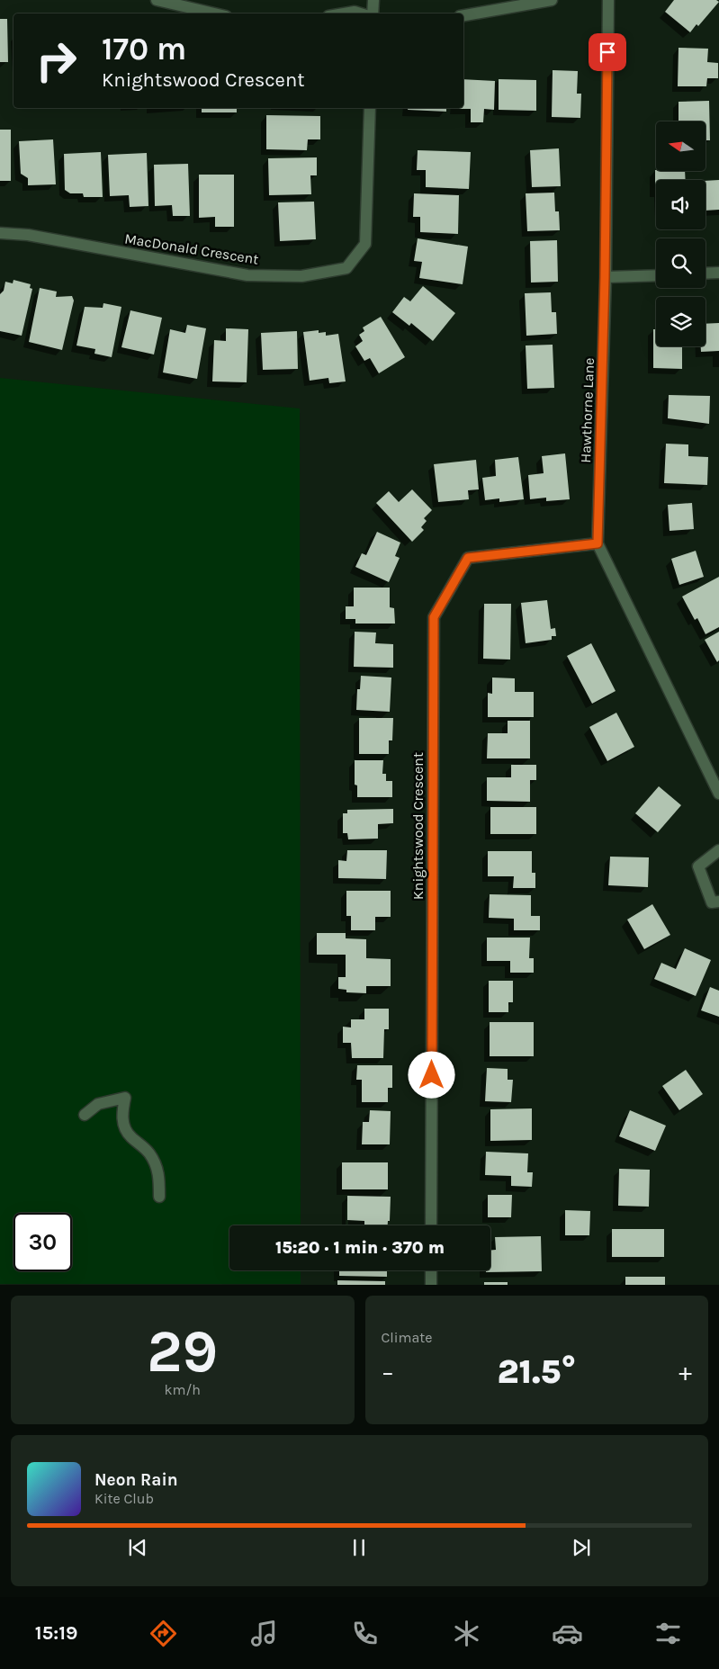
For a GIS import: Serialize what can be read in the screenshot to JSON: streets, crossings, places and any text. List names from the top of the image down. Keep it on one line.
{"streets":{"street":["MacDonald Crescent","Hawthorne Lane","Knightswood Crescent"]},"crossings":[["Hawthorne Lane","Knightswood Crescent"]],"north":"left","page":{"turn":["170 m","Knightswood Crescent"],"limit":"30","trip":"15:20 · 1 min · 370 m","tile":[["29","km/h"],"Climate"],"heat":["−","21.5°","+"],"song":["Neon Rain","Kite Club"],"tabs":"15:19"}}
